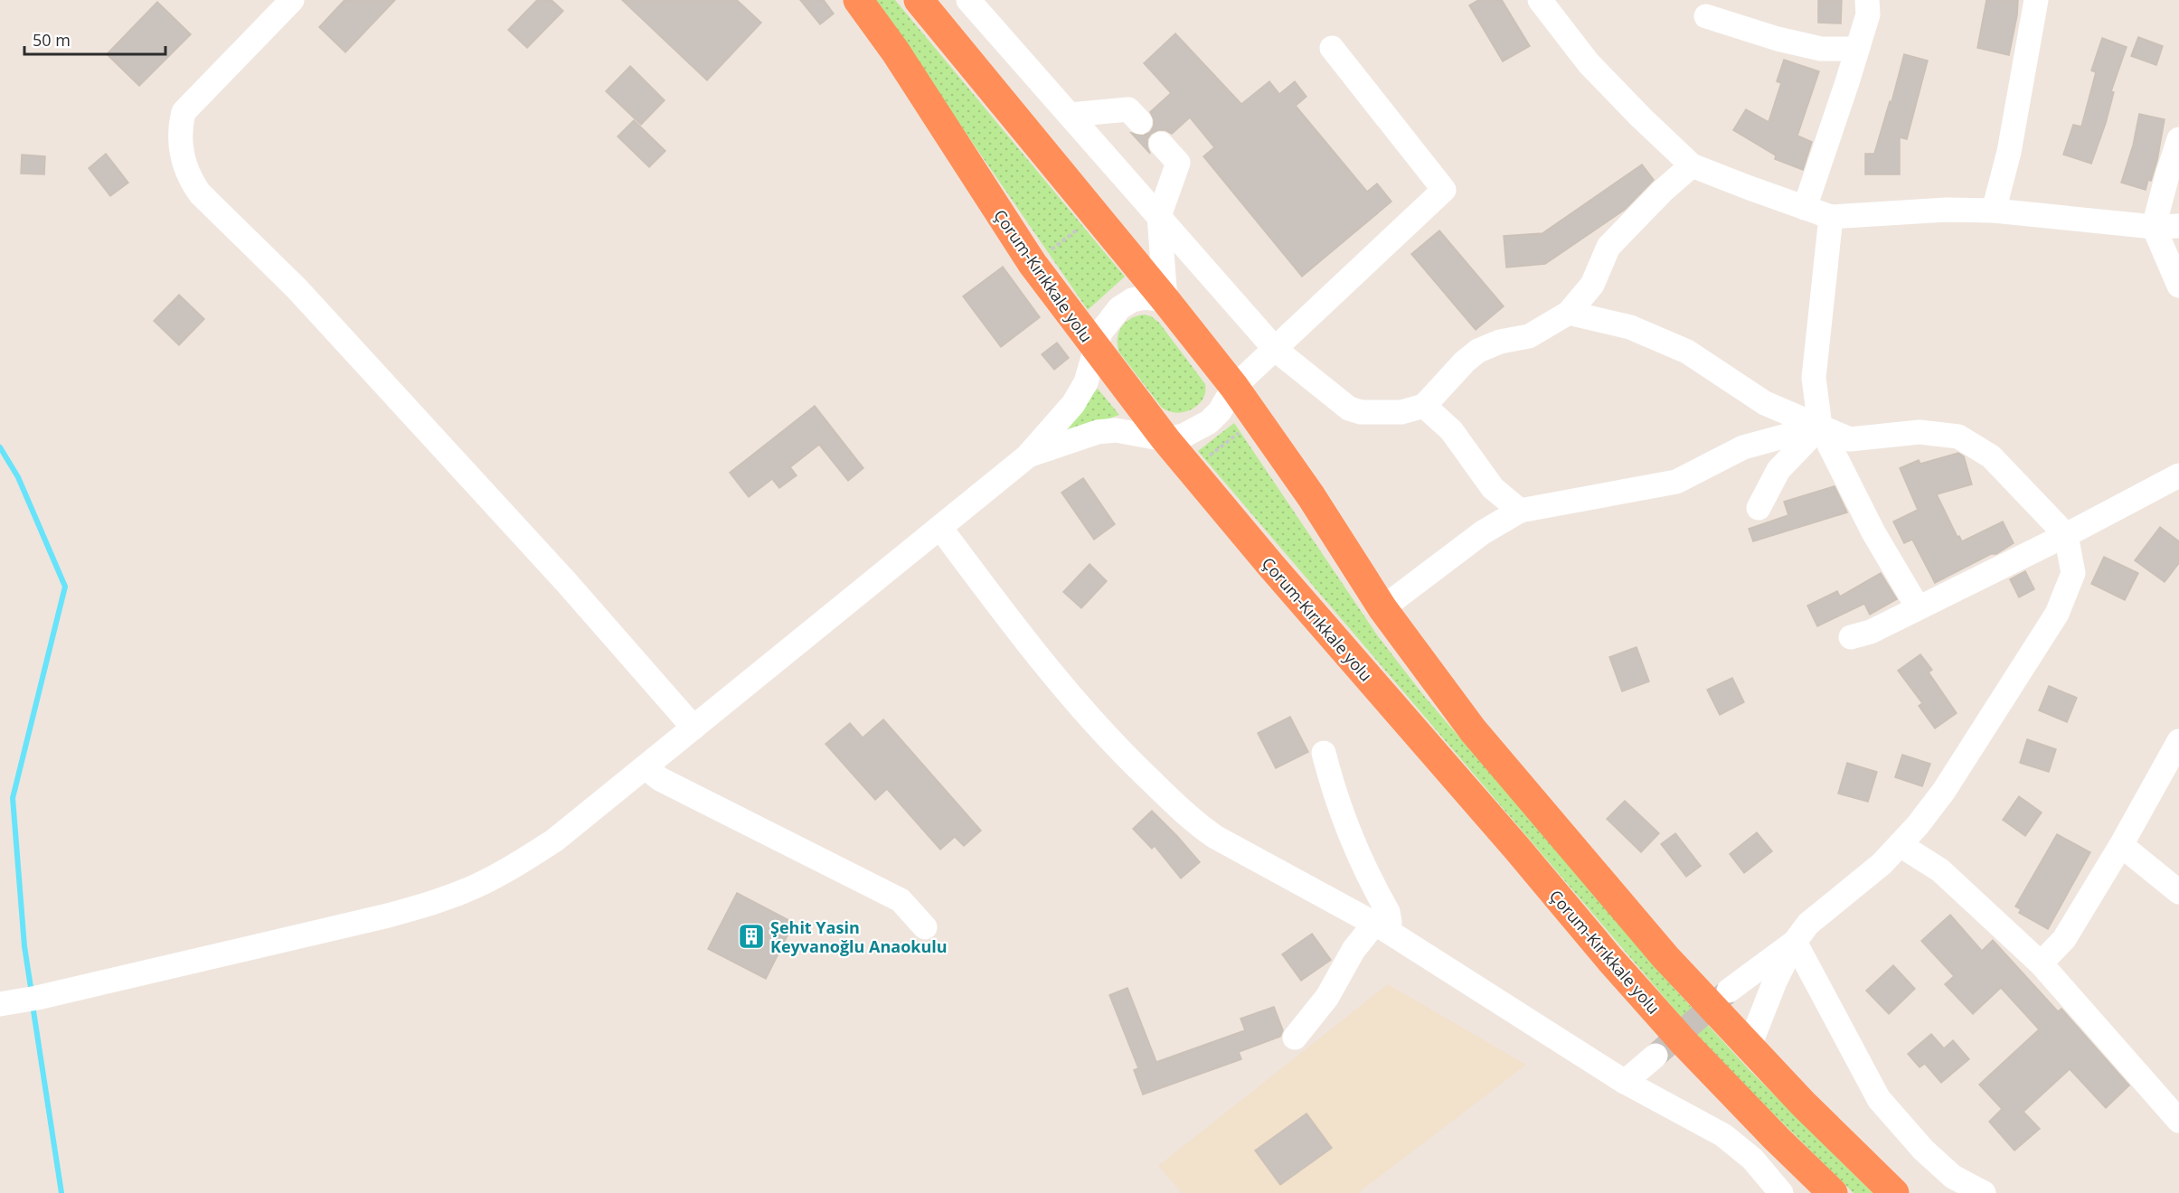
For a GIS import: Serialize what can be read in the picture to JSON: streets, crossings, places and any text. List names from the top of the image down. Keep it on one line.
{"streets":{"highway":["Çorum-Kırıkkale yolu"]},"places":{"building":["Şehit Yasin Keyvanoğlu Anaokulu"]},"scale_bar":"50 m"}
